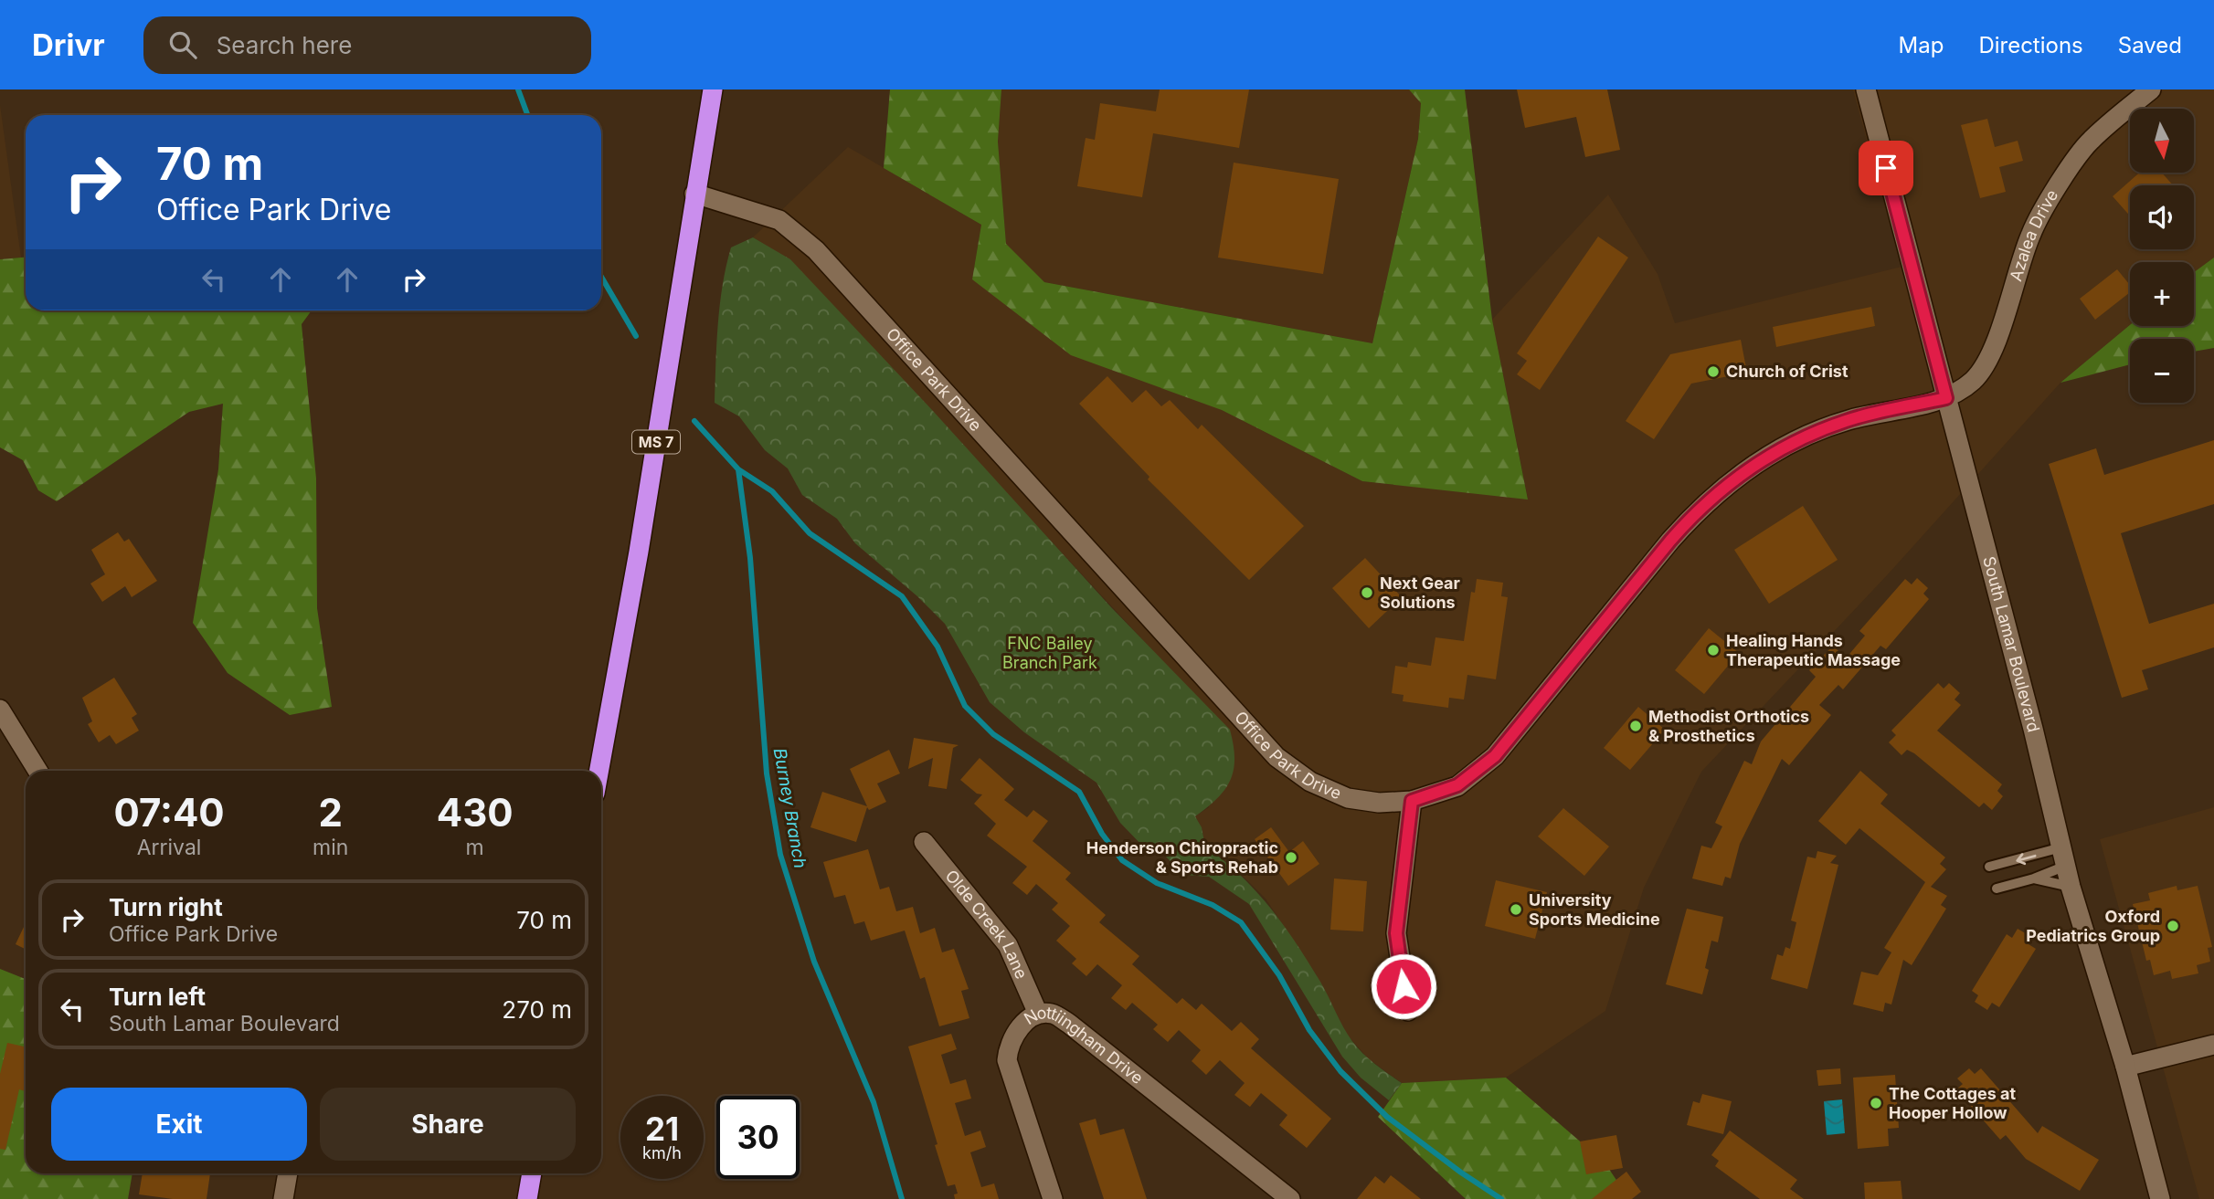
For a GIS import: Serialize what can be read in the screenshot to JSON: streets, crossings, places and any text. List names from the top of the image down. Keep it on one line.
{"streets":{"highway":["MS 7"],"street":["Azalea Drive","Office Park Drive","South Lamar Boulevard","Olde Creek Lane","Nottiingham Drive"]},"crossings":[["Azalea Drive","Office Park Drive"],["Azalea Drive","South Lamar Boulevard"],["Office Park Drive","MS 7"],["Office Park Drive","South Lamar Boulevard"],["Olde Creek Lane","Nottiingham Drive"]],"water":["Burney Branch"],"parks":["FNC Bailey Branch Park"],"places":["Church of Crist","Next Gear Solutions","Healing Hands Therapeutic Massage","Methodist Orthotics & Prosthetics","Henderson Chiropractic & Sports Rehab","University Sports Medicine","Oxford Pediatrics Group","The Cottages at Hooper Hollow"],"north":"bottom","page":{"header":"Drivr","search":"Search here","nav":["Map","Directions","Saved"],"map_buttons":["+","−"],"turn":["70 m","Office Park Drive"],"eta":["07:40","Arrival","2","min","430","m"],"list":[{"name":"Turn right","note":"Office Park Drive","value":"70 m"},{"name":"Turn left","note":"South Lamar Boulevard","value":"270 m"}],"buttons":["Exit","Share"],"speed":"21 km/h","limit":"30"}}
